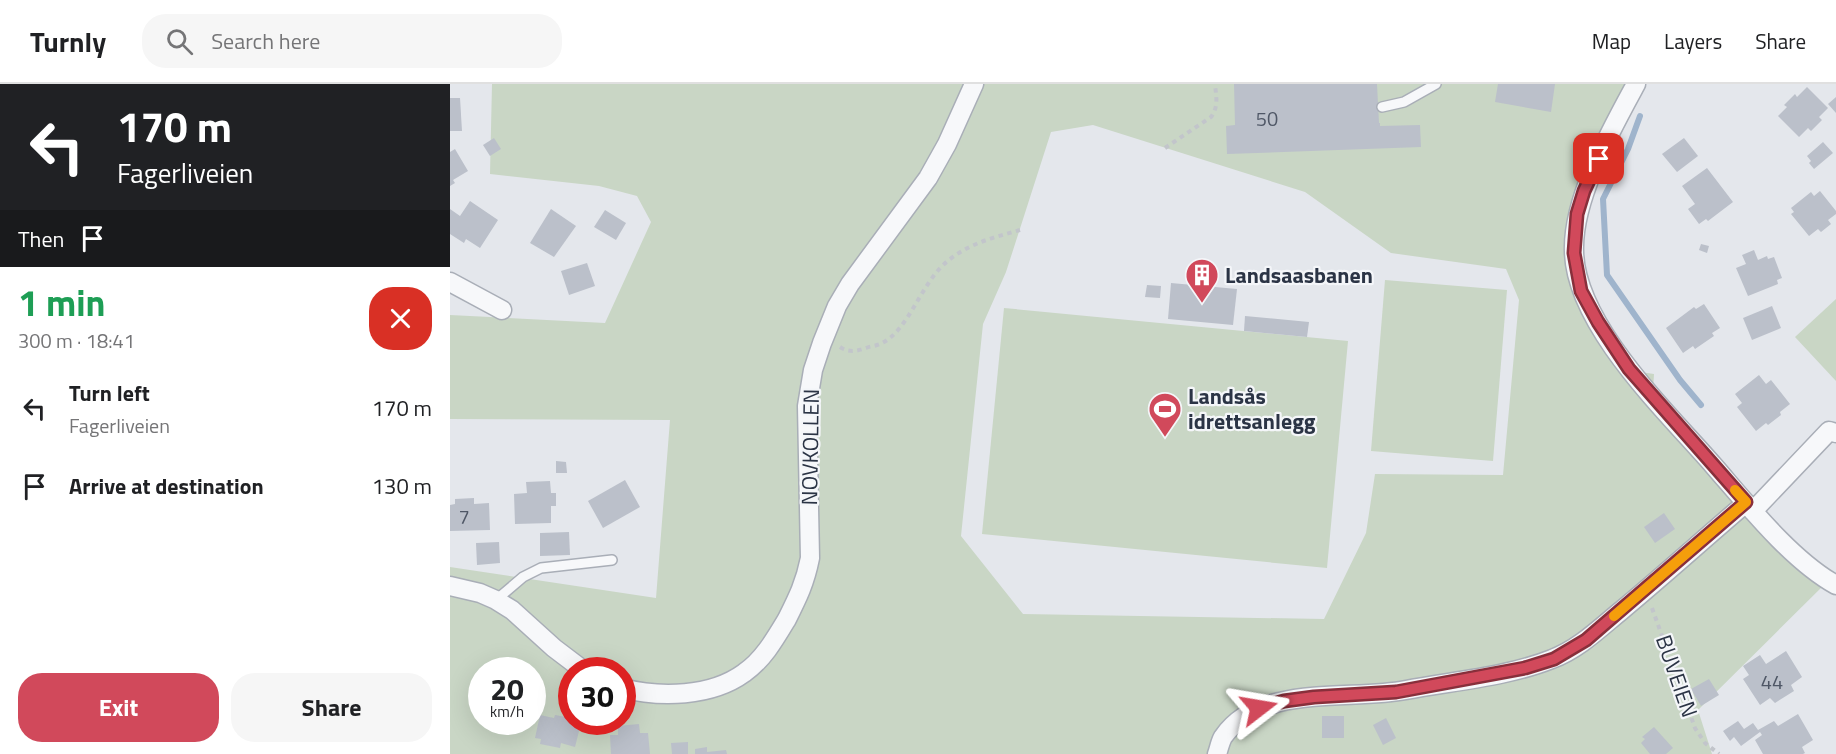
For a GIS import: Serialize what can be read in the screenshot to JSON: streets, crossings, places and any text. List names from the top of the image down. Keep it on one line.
{"streets":{"street":["NOVKOLLEN"],"path":["BUVEIEN"]},"places":{"building":["Landsaasbanen"],"sports":["Landsås idrettsanlegg"]},"house_numbers":["50","7","44"],"page":{"header":"Turnly","search":"Search here","nav":["Map","Layers","Share"],"turn":["170 m","Fagerliveien"],"then":"Then","heading":["1 min","300 m · 18:41"],"list":[{"name":"Turn left","note":"Fagerliveien","value":"170 m"},{"name":"Arrive at destination","value":"130 m"}],"speed":"20 km/h","limit":"30","buttons":["Exit","Share"]}}
